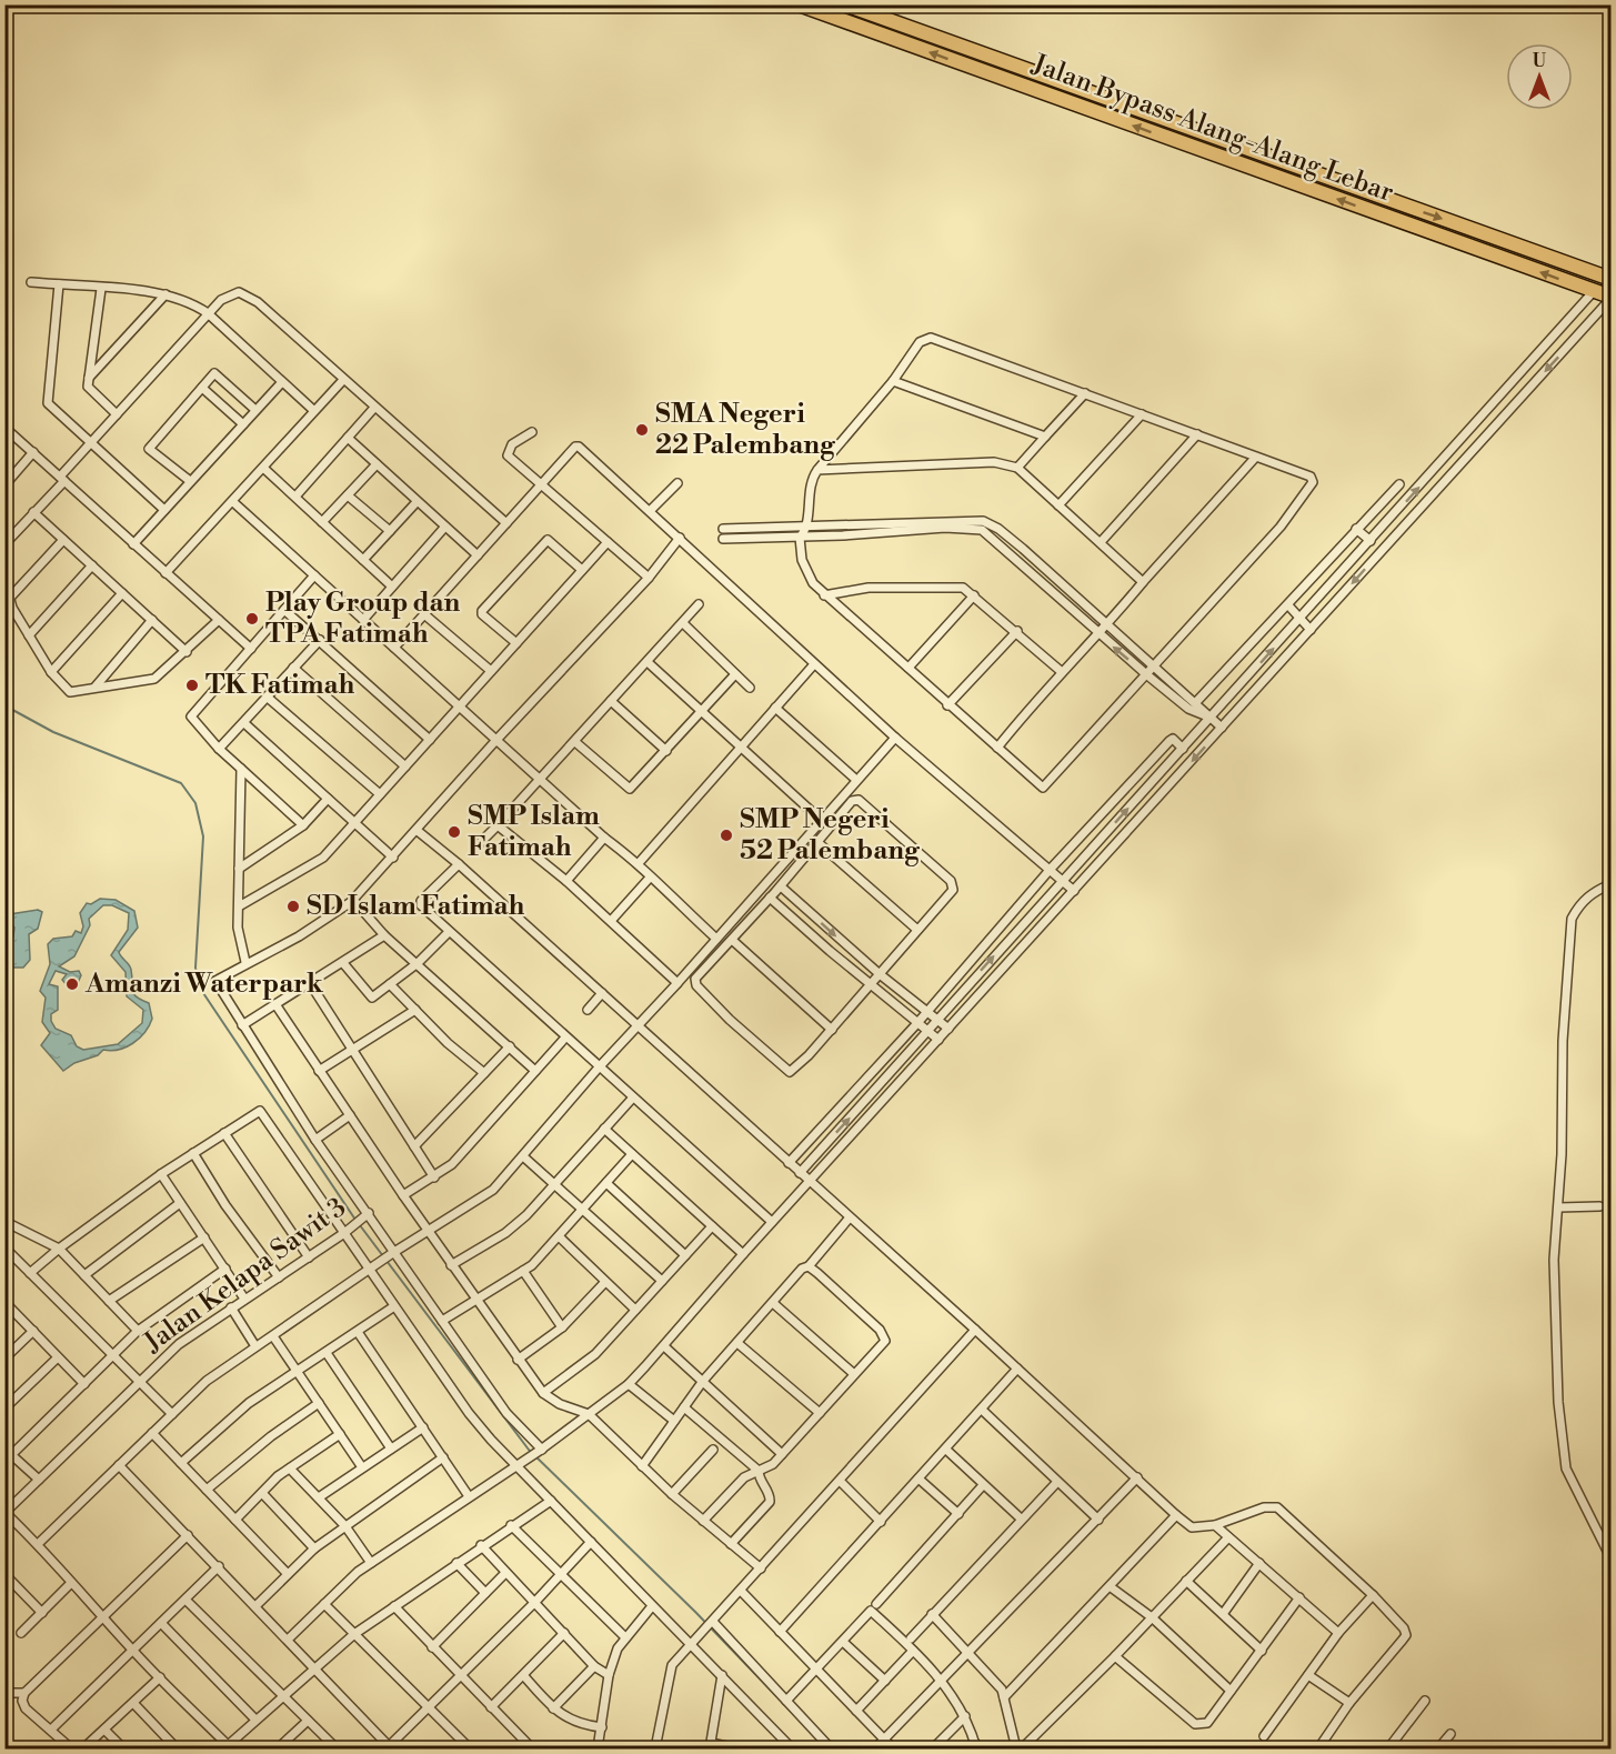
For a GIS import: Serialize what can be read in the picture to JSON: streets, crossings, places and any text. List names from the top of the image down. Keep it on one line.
{"streets":{"highway":["Jalan Bypass Alang-Alang Lebar"],"street":["Jalan Kelapa Sawit 3"]},"places":["SMA Negeri 22 Palembang","Play Group dan TPA Fatimah","TK Fatimah","SMP Islam Fatimah","SMP Negeri 52 Palembang","SD Islam Fatimah","Amanzi Waterpark"],"north":"top"}
